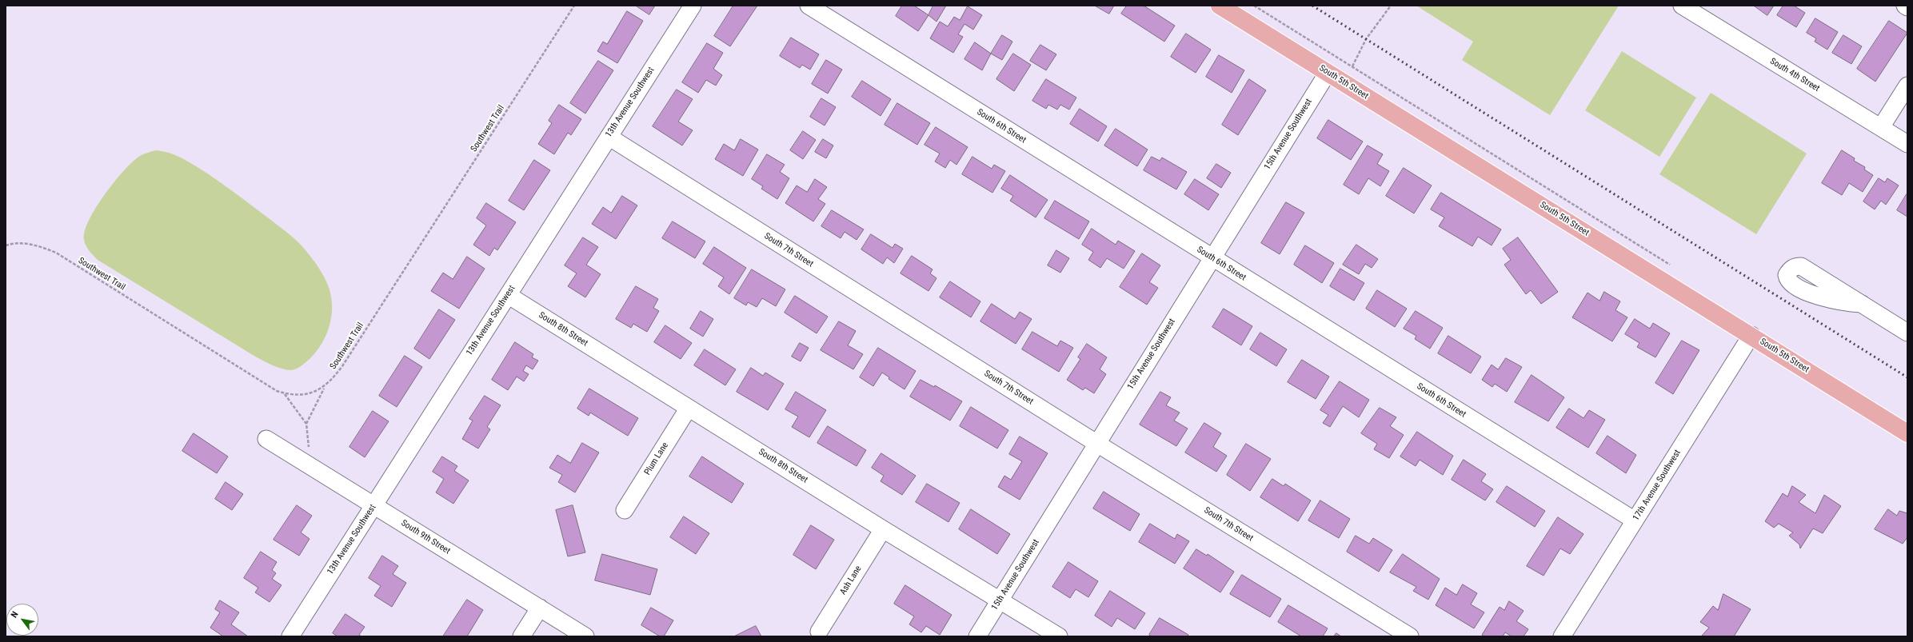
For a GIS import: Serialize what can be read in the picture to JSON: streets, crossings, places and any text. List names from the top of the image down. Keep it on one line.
{"streets":{"main road":["South 5th Street"],"street":["South 4th Street","13th Avenue Southwest","South 6th Street","15th Avenue Southwest","South 7th Street","South 8th Street","Plum Lane","17th Avenue Southwest","South 9th Street","Ash Lane"],"path":["Southwest Trail"]},"crossings":[["South 5th Street","15th Avenue Southwest"],["South 5th Street","17th Avenue Southwest"],["13th Avenue Southwest","South 7th Street"],["13th Avenue Southwest","South 8th Street"],["13th Avenue Southwest","South 9th Street"],["South 6th Street","15th Avenue Southwest"],["South 6th Street","17th Avenue Southwest"],["15th Avenue Southwest","South 7th Street"],["15th Avenue Southwest","South 8th Street"],["South 8th Street","Plum Lane"],["South 8th Street","Ash Lane"]],"north":"top left"}
